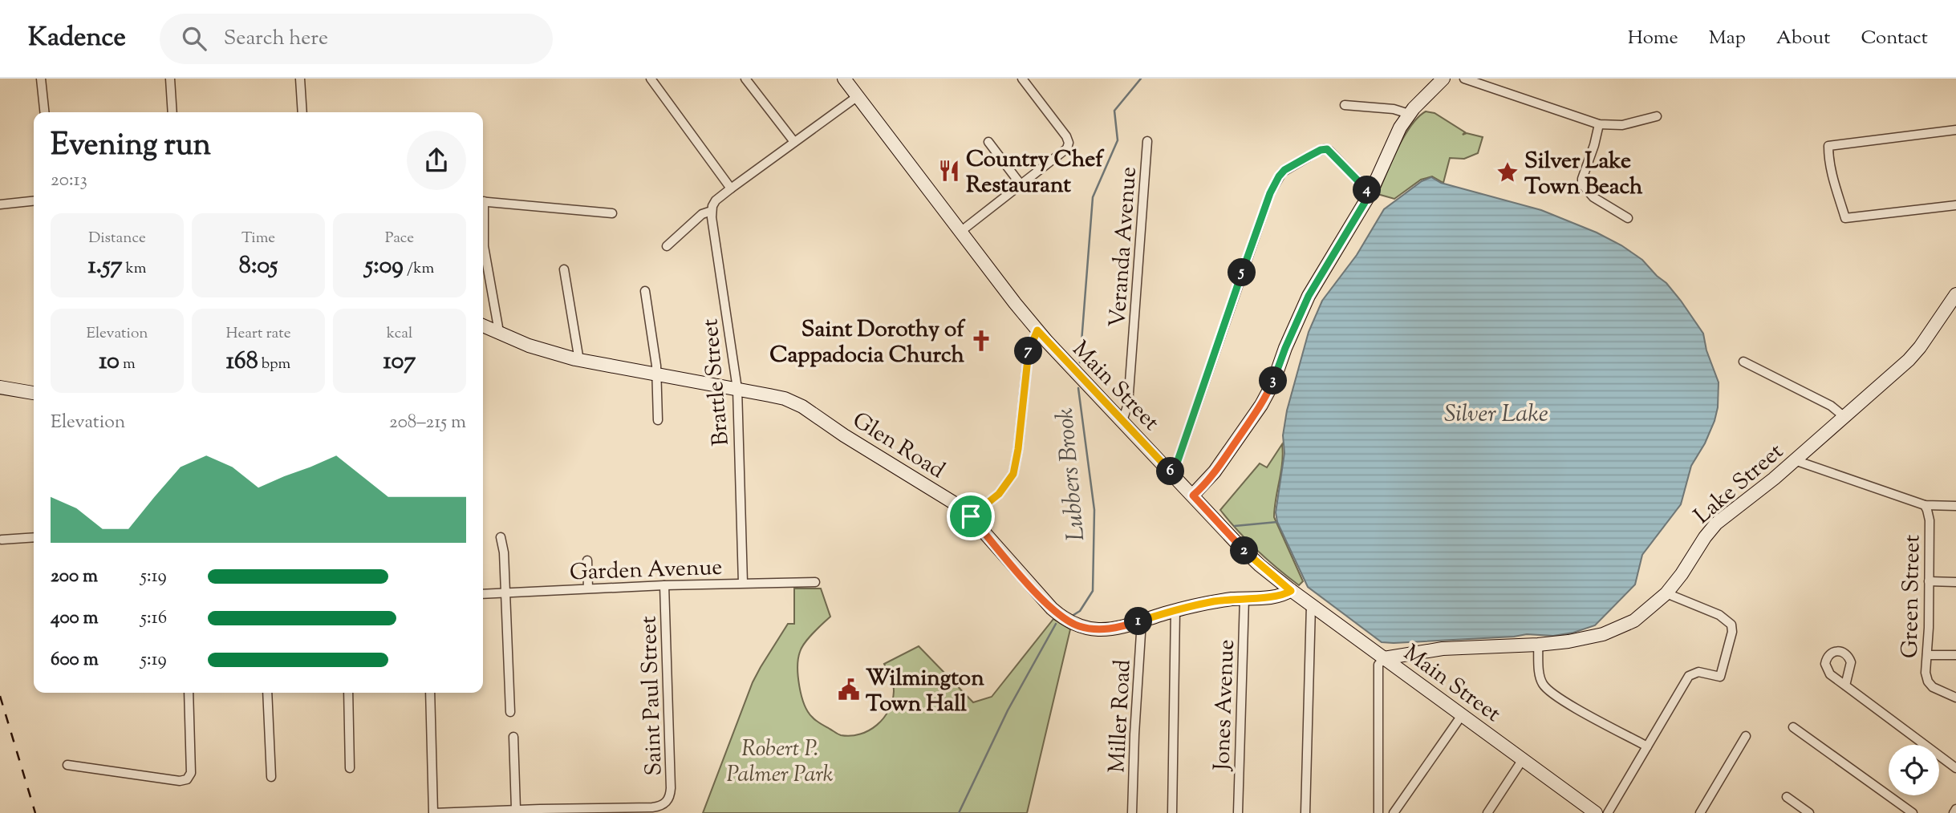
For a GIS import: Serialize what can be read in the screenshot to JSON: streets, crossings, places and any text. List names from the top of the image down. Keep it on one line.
{"streets":{"street":["Veranda Avenue","Brattle Street","Main Street","Glen Road","Lake Street","Garden Avenue","Green Street","Saint Paul Street","Jones Avenue","Miller Road"]},"crossings":[["Veranda Avenue","Main Street"],["Brattle Street","Glen Road"],["Brattle Street","Garden Avenue"],["Main Street","Glen Road"],["Main Street","Lake Street"],["Glen Road","Jones Avenue"],["Glen Road","Miller Road"],["Garden Avenue","Saint Paul Street"]],"water":["Silver Lake","Lubbers Brook"],"parks":["Robert P. Palmer Park"],"places":{"restaurant":["Country Chef Restaurant"],"place":["Silver Lake Town Beach"],"church":["Saint Dorothy of Cappadocia Church"],"public building":["Wilmington Town Hall"]},"page":{"header":"Kadence","search":"Search here","nav":["Home","Map","About","Contact"],"heading":["Evening run","20:13"],"pins":["4","5","7","3","6","2","1"],"stats":[["Distance","1.57 km"],["Time","8:05"],["Pace","5:09 /km"],["Elevation","10 m"],["Heart rate","168 bpm"],["kcal","107"]],"chart":["Elevation","208–215 m"],"list":[{"name":"200 m","note":"5:19"},{"name":"400 m","note":"5:16"},{"name":"600 m","note":"5:19"}]}}
